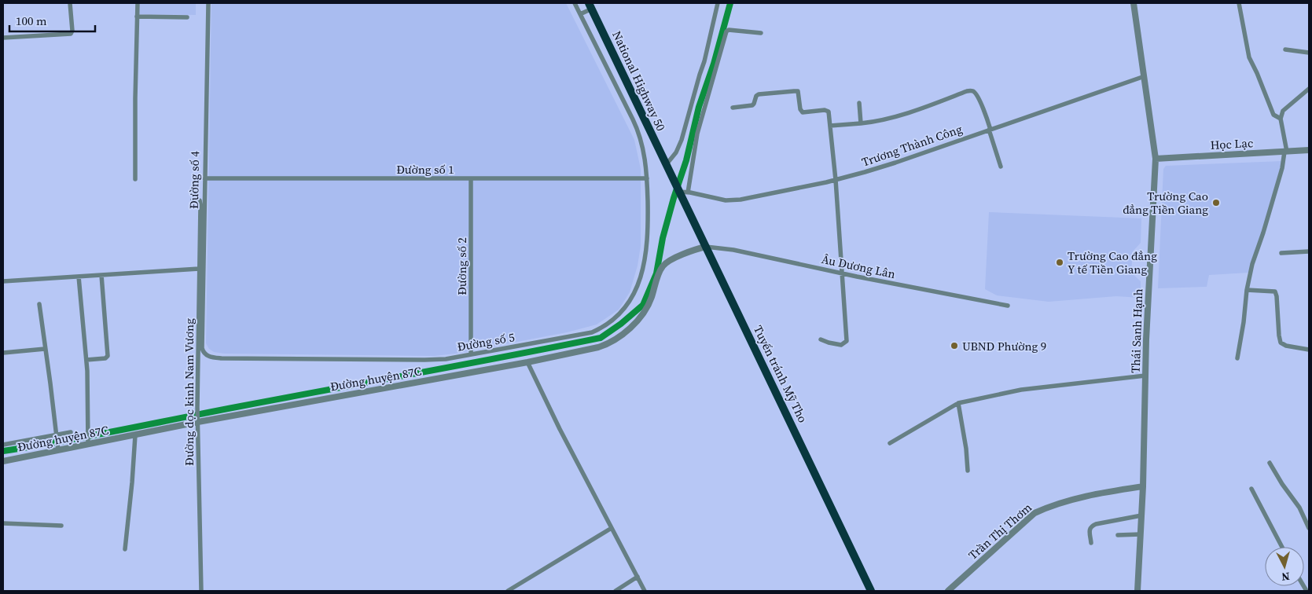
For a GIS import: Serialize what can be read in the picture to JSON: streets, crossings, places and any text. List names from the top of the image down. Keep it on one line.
{"streets":{"highway":["National Highway 50","Tuyến tránh Mỹ Tho"],"street":["Học Lạc","Trương Thành Công","Đường số 1","Đường số 4","Đường số 2","Âu Dương Lân","Thái Sanh Hạnh","Đường số 5","Đường huyện 87C","Đường dọc kinh Nam Vương","Trần Thị Thơm"]},"crossings":[["National Highway 50","Tuyến tránh Mỹ Tho"],["Học Lạc","Thái Sanh Hạnh"],["Trương Thành Công","Thái Sanh Hạnh"],["Trương Thành Công","Tuyến tránh Mỹ Tho"],["Đường số 1","Đường số 4"],["Đường số 1","Đường số 2"],["Đường số 1","Đường số 5"],["Đường số 4","Đường số 5"],["Đường số 2","Đường số 5"],["Âu Dương Lân","Tuyến tránh Mỹ Tho"],["Âu Dương Lân","Đường huyện 87C"],["Thái Sanh Hạnh","Trần Thị Thơm"],["Tuyến tránh Mỹ Tho","Đường huyện 87C"],["Đường huyện 87C","Đường dọc kinh Nam Vương"]],"places":["Trường Cao đẳng Tiền Giang","Trường Cao đẳng Y tế Tiền Giang","UBND Phường 9"],"scale_bar":"100 m","north":"bottom"}
